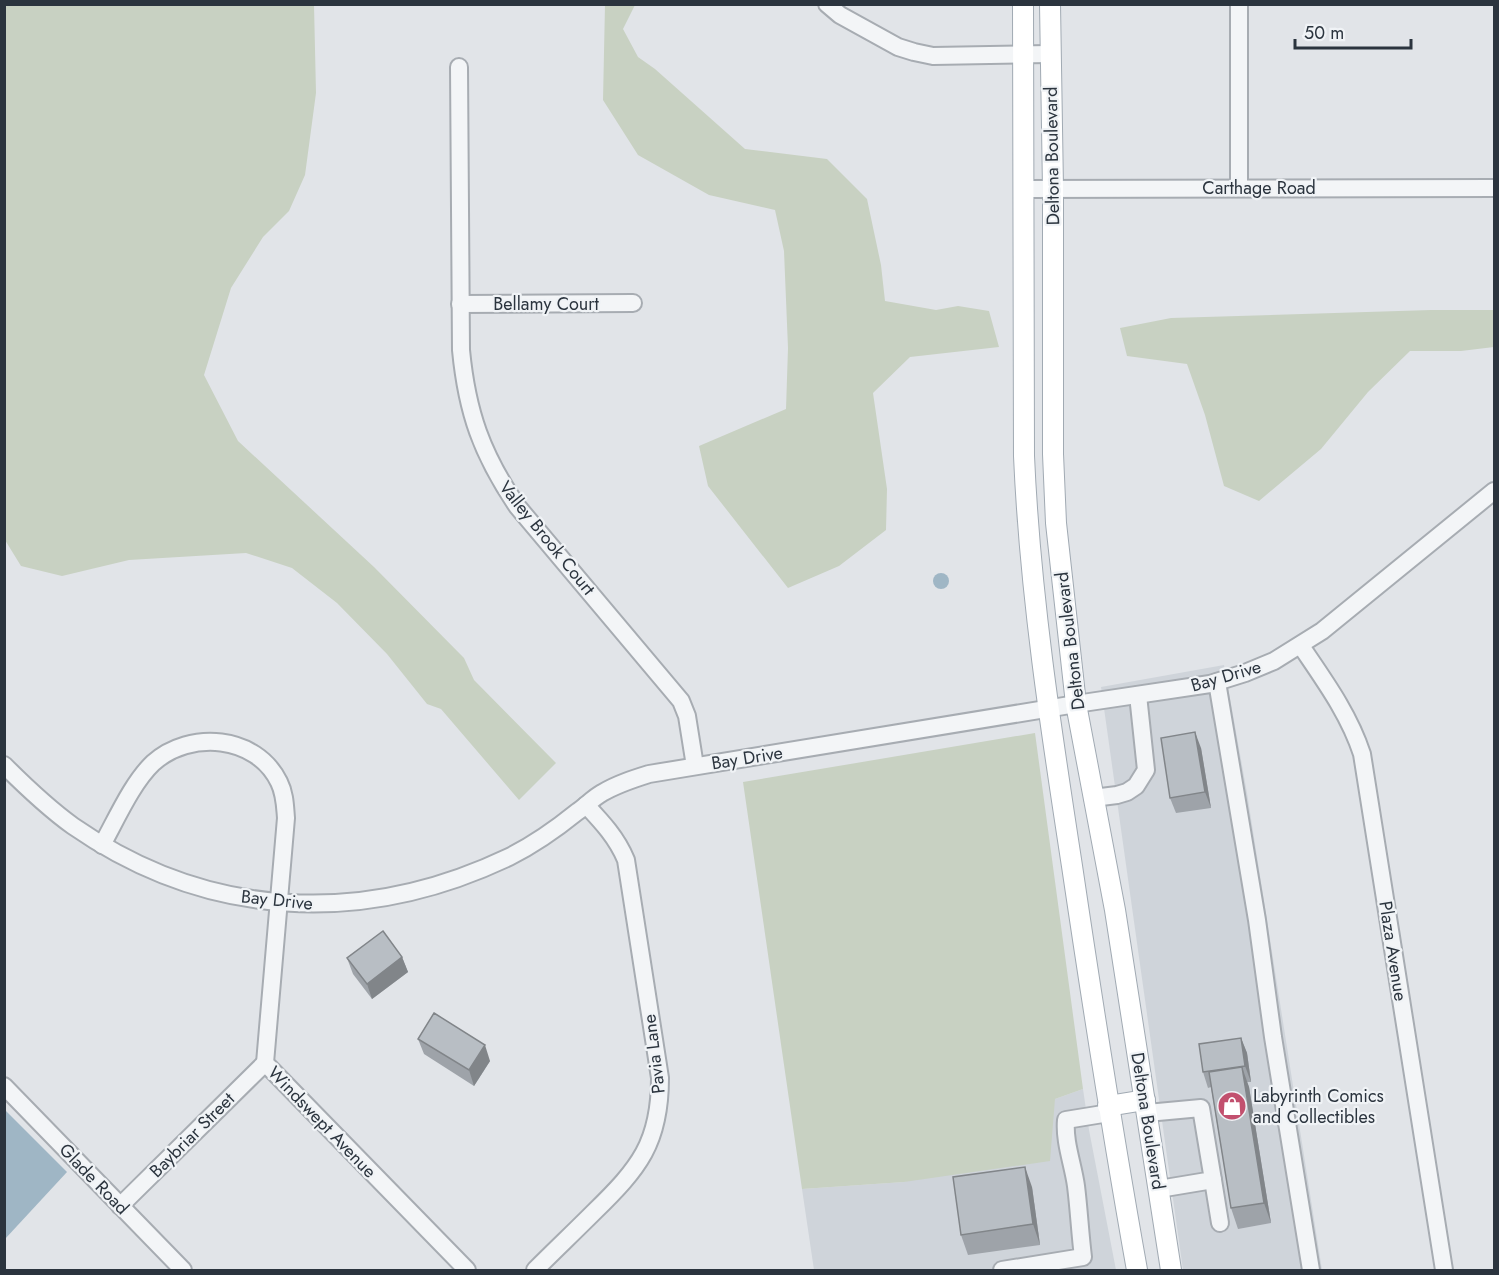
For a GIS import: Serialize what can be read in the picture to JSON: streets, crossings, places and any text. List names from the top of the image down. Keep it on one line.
{"streets":{"main road":["Deltona Boulevard"],"street":["Carthage Road","Bellamy Court","Valley Brook Court","Bay Drive","Plaza Avenue","Pavia Lane","Windswept Avenue","Baybriar Street","Glade Road"]},"crossings":[["Deltona Boulevard","Carthage Road"],["Deltona Boulevard","Bay Drive"],["Bellamy Court","Valley Brook Court"],["Valley Brook Court","Bay Drive"],["Bay Drive","Plaza Avenue"],["Bay Drive","Pavia Lane"],["Bay Drive","Windswept Avenue"],["Windswept Avenue","Baybriar Street"],["Baybriar Street","Glade Road"]],"places":{"shop":["Labyrinth Comics and Collectibles"]},"scale_bar":"50 m"}
